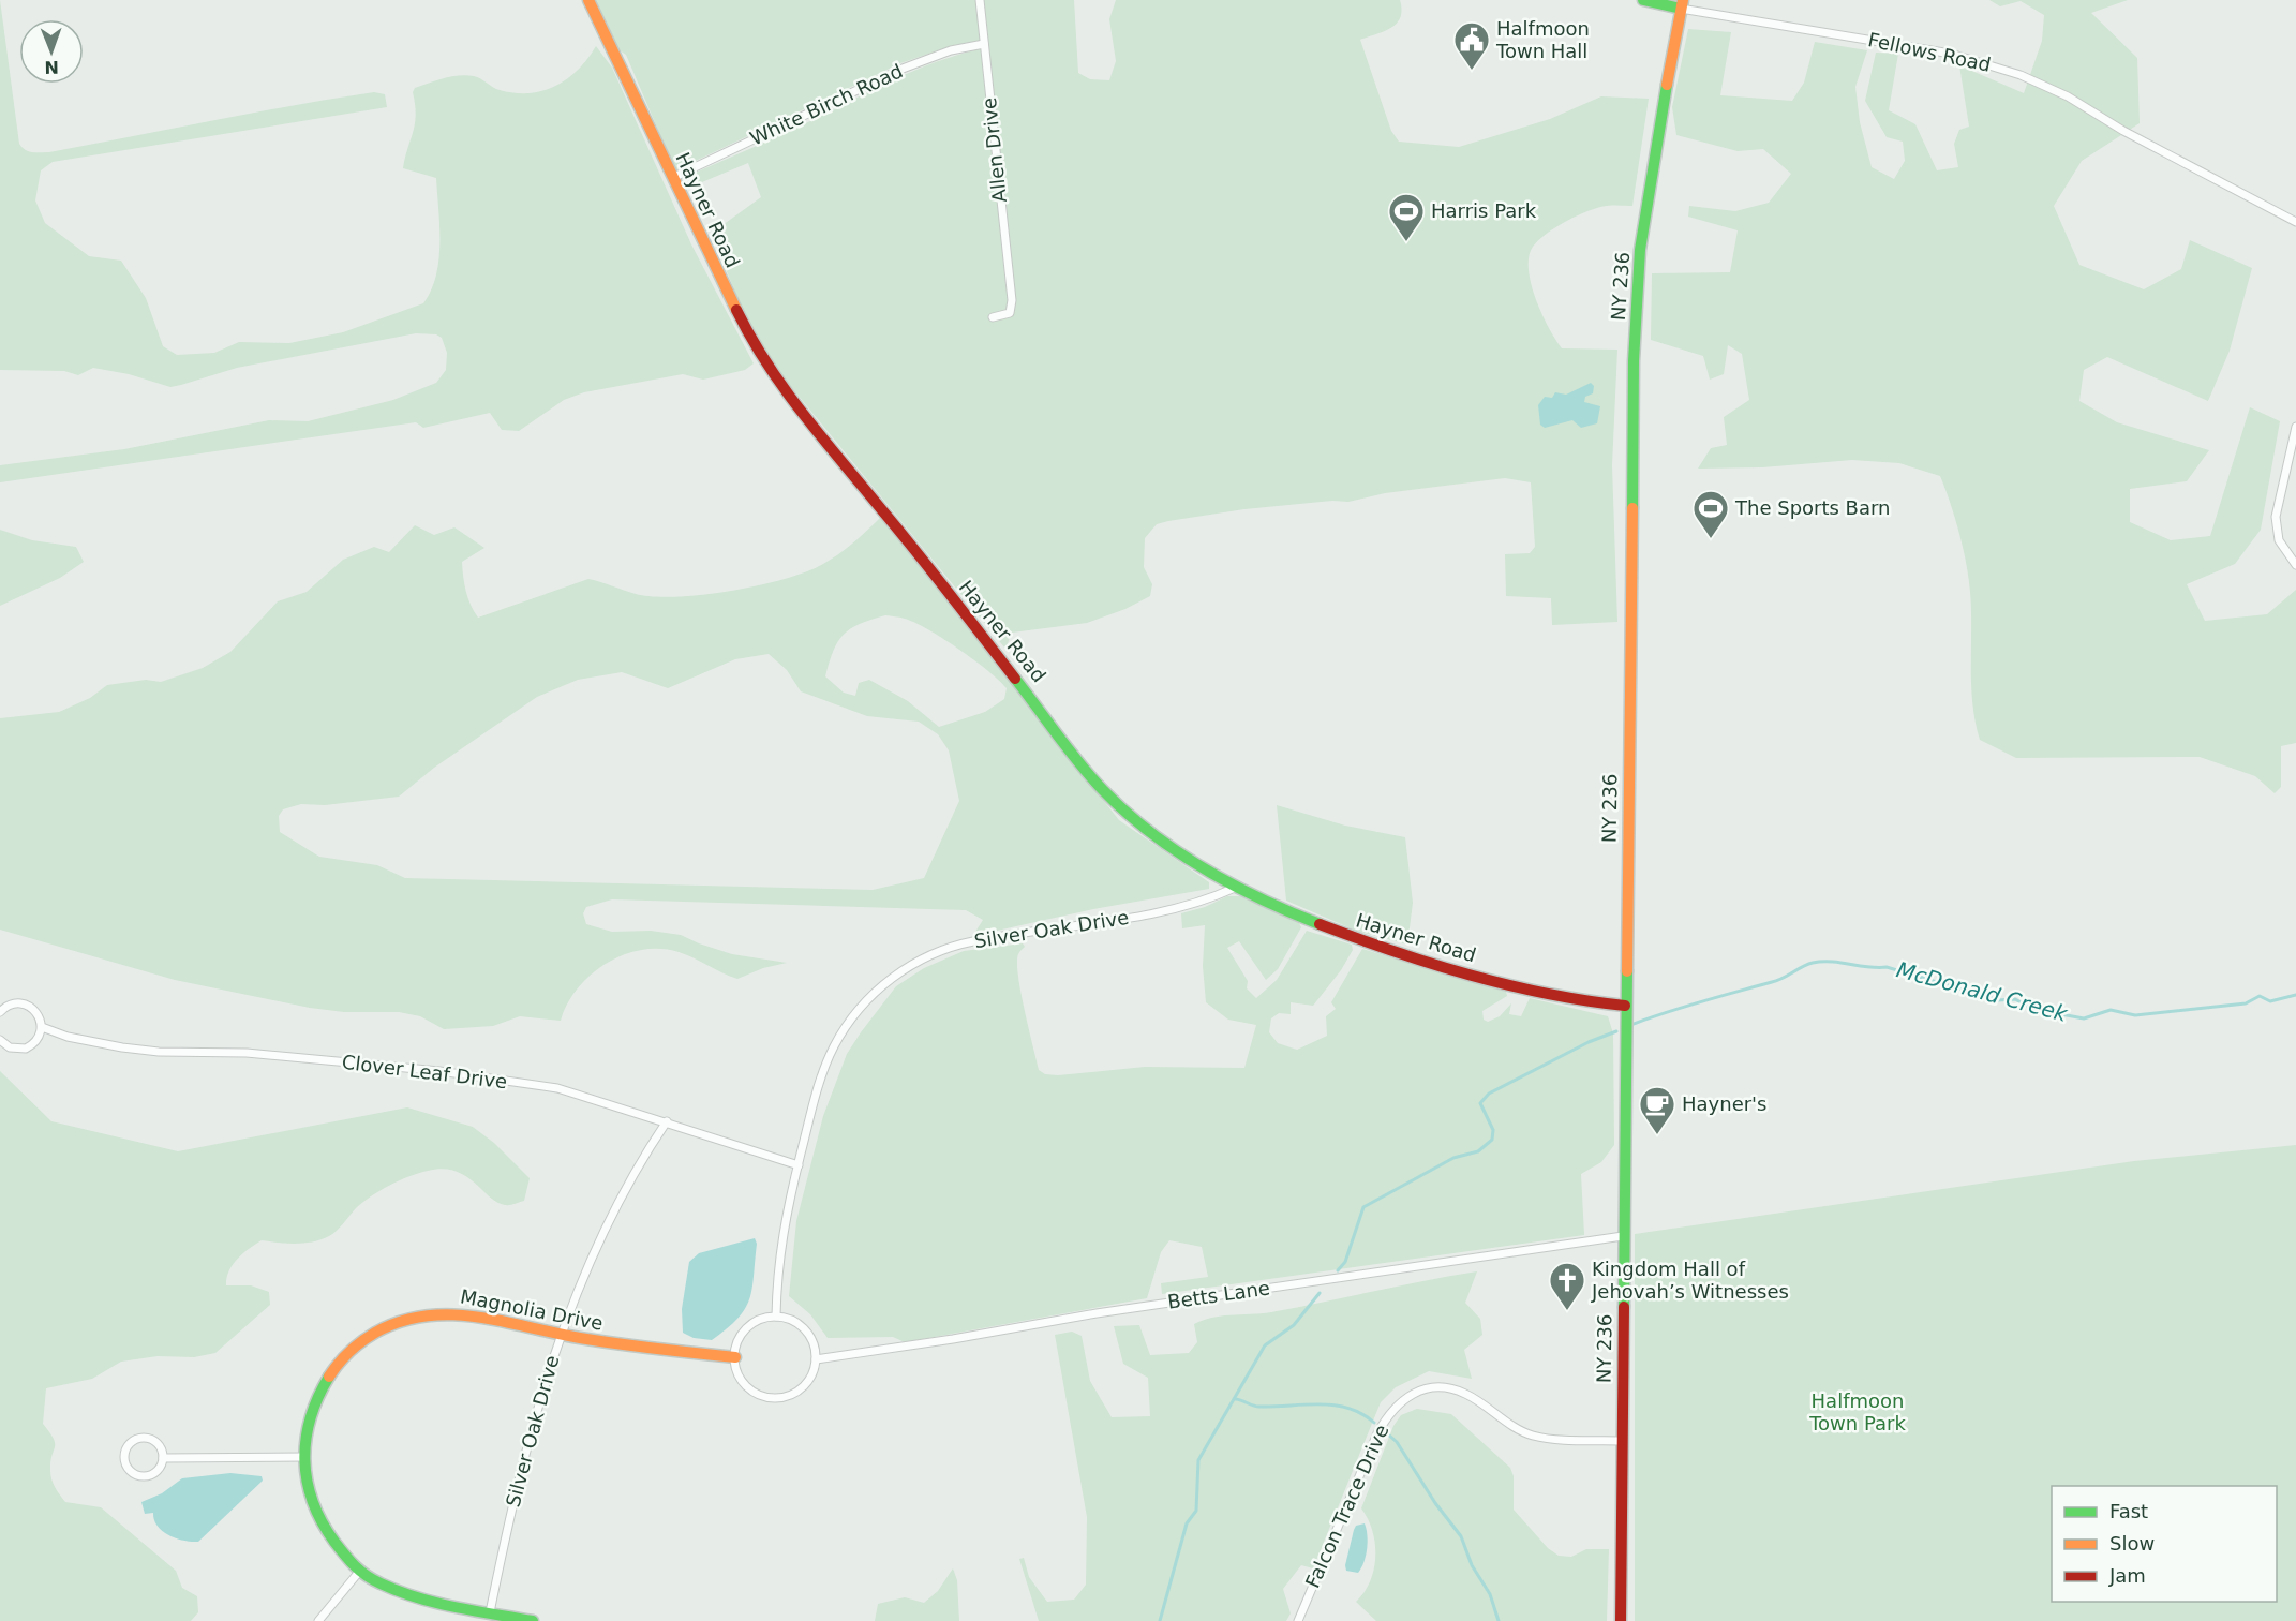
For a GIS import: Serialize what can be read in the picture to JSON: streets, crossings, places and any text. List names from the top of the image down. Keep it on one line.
{"streets":{"street":["Fellows Road","White Birch Road","Allen Drive","Hayner Road","NY 236","Silver Oak Drive","Clover Leaf Drive","Betts Lane","Magnolia Drive","Falcon Trace Drive"]},"crossings":[["Fellows Road","NY 236"],["White Birch Road","Allen Drive"],["White Birch Road","Hayner Road"],["Hayner Road","NY 236"],["Hayner Road","Silver Oak Drive"],["NY 236","Betts Lane"],["NY 236","Falcon Trace Drive"],["Silver Oak Drive","Clover Leaf Drive"],["Silver Oak Drive","Betts Lane"],["Silver Oak Drive","Magnolia Drive"],["Betts Lane","Magnolia Drive"]],"water":["McDonald Creek"],"parks":["Halfmoon Town Park"],"places":{"public building":["Halfmoon Town Hall"],"sports":["Harris Park","The Sports Barn"],"cafe":["Hayner's"],"church":["Kingdom Hall of Jehovah’s Witnesses"]},"legend":["Fast","Slow","Jam"],"north":"bottom"}
